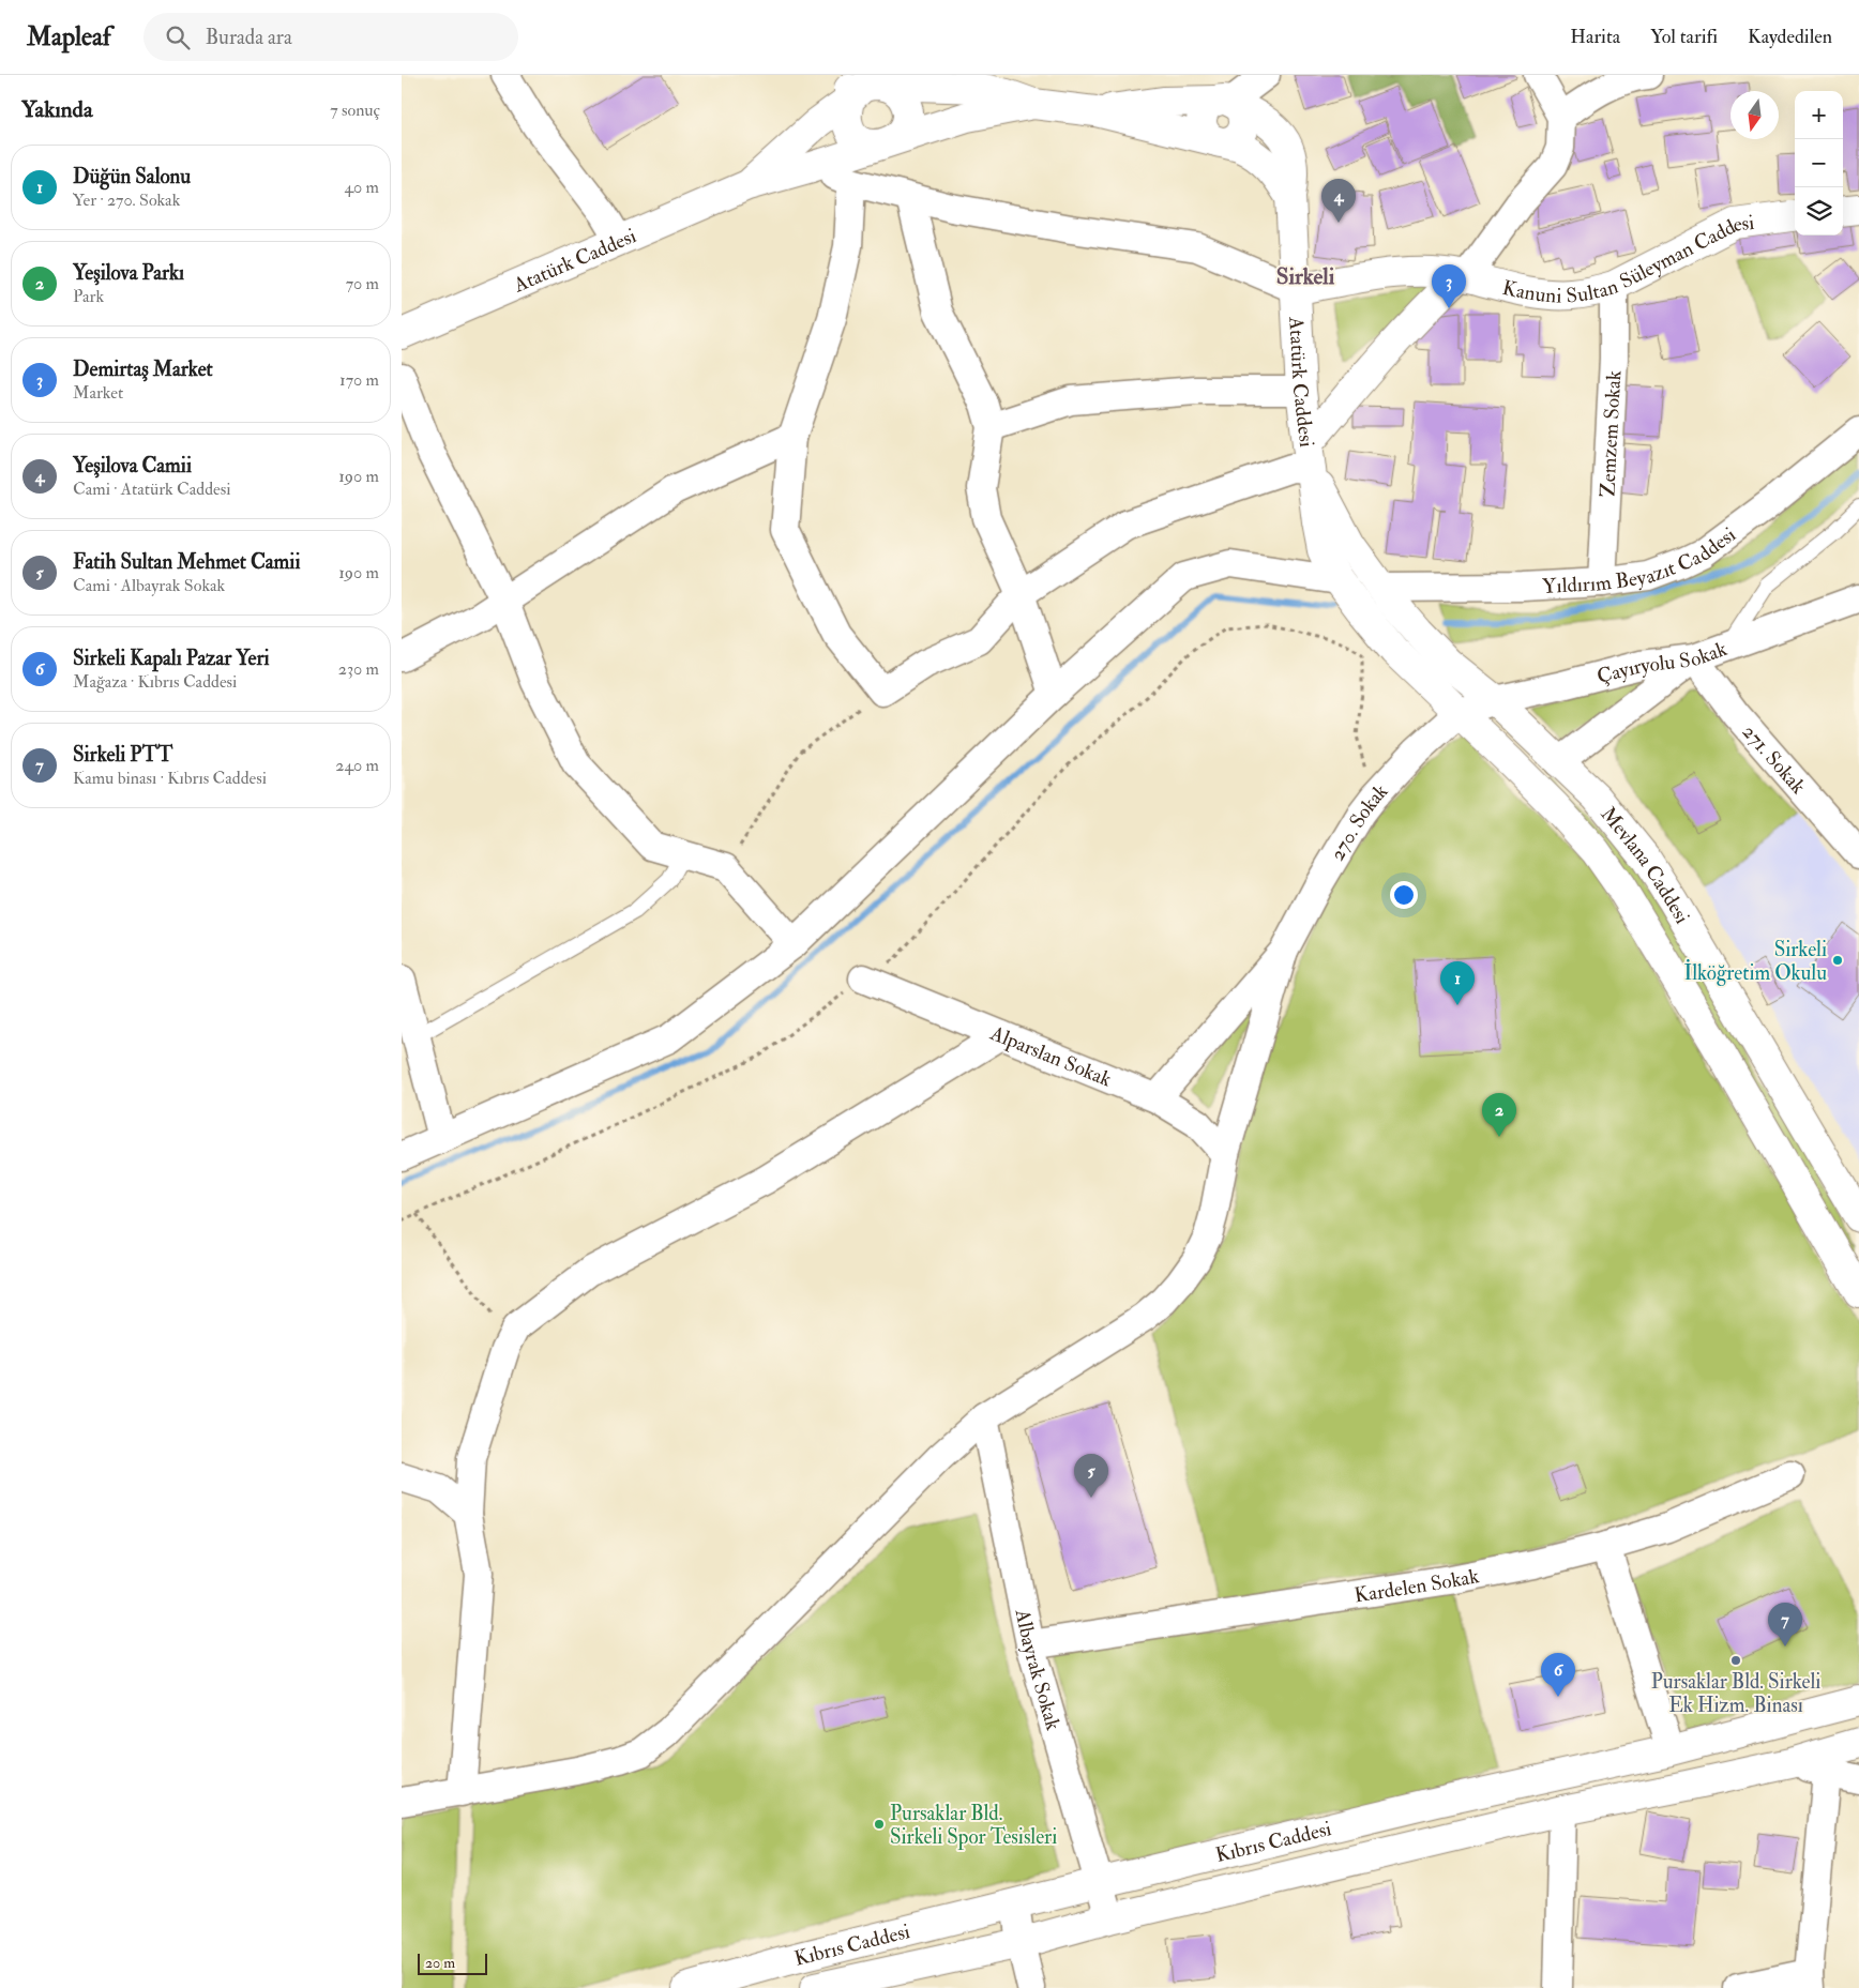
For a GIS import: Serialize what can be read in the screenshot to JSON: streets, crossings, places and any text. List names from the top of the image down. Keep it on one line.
{"streets":{"street":["Kanuni Sultan Süleyman Caddesi","Atatürk Caddesi","Zemzem Sokak","Yıldırım Beyazıt Caddesi","Çayıryolu Sokak","271. Sokak","270. Sokak","Mevlana Caddesi","Alparslan Sokak","Kardelen Sokak","Albayrak Sokak","Kıbrıs Caddesi"]},"crossings":[["Kanuni Sultan Süleyman Caddesi","Atatürk Caddesi"],["Kanuni Sultan Süleyman Caddesi","Zemzem Sokak"],["Atatürk Caddesi","Çayıryolu Sokak"],["Atatürk Caddesi","270. Sokak"],["Zemzem Sokak","Yıldırım Beyazıt Caddesi"],["Yıldırım Beyazıt Caddesi","Mevlana Caddesi"],["Çayıryolu Sokak","271. Sokak"],["Çayıryolu Sokak","270. Sokak"],["Çayıryolu Sokak","Mevlana Caddesi"],["Kardelen Sokak","Albayrak Sokak"],["Albayrak Sokak","Kıbrıs Caddesi"]],"districts":["Sirkeli"],"places":["Sirkeli İlköğretim Okulu","Pursaklar Bld. Sirkeli Ek Hizm. Binası","Pursaklar Bld. Sirkeli Spor Tesisleri"],"scale_bar":"20 m","north":"bottom","page":{"header":"Mapleaf","search":"Burada ara","nav":["Harita","Yol tarifi","Kaydedilen"],"heading":["Yakında","7 sonuç"],"map_buttons":["+","−"],"list":[{"mark":"1","name":"Düğün Salonu","note":"Yer · 270. Sokak","value":"40 m"},{"mark":"2","name":"Yeşilova Parkı","note":"Park","value":"70 m"},{"mark":"3","name":"Demirtaş Market","note":"Market","value":"170 m"},{"mark":"4","name":"Yeşilova Camii","note":"Cami · Atatürk Caddesi","value":"190 m"},{"mark":"5","name":"Fatih Sultan Mehmet Camii","note":"Cami · Albayrak Sokak","value":"190 m"},{"mark":"6","name":"Sirkeli Kapalı Pazar Yeri","note":"Mağaza · Kıbrıs Caddesi","value":"230 m"},{"mark":"7","name":"Sirkeli PTT","note":"Kamu binası · Kıbrıs Caddesi","value":"240 m"}],"pins":["4","3","1","2","5","7","6"],"scale":"20 m"}}
